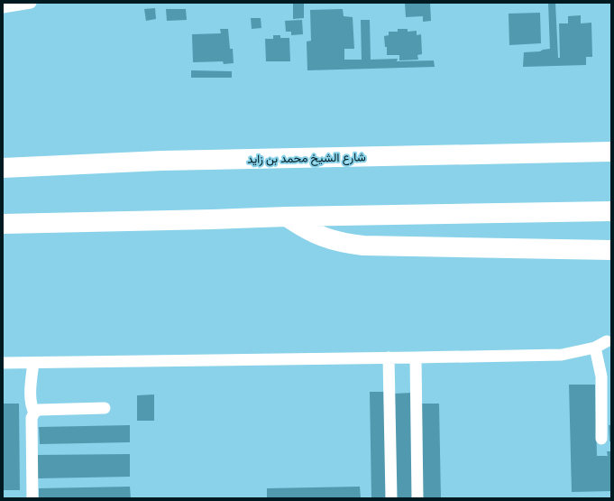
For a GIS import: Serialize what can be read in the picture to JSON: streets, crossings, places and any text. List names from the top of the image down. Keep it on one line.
{"streets":{"highway":["شارع الشيخ محمد بن زايد"]}}
